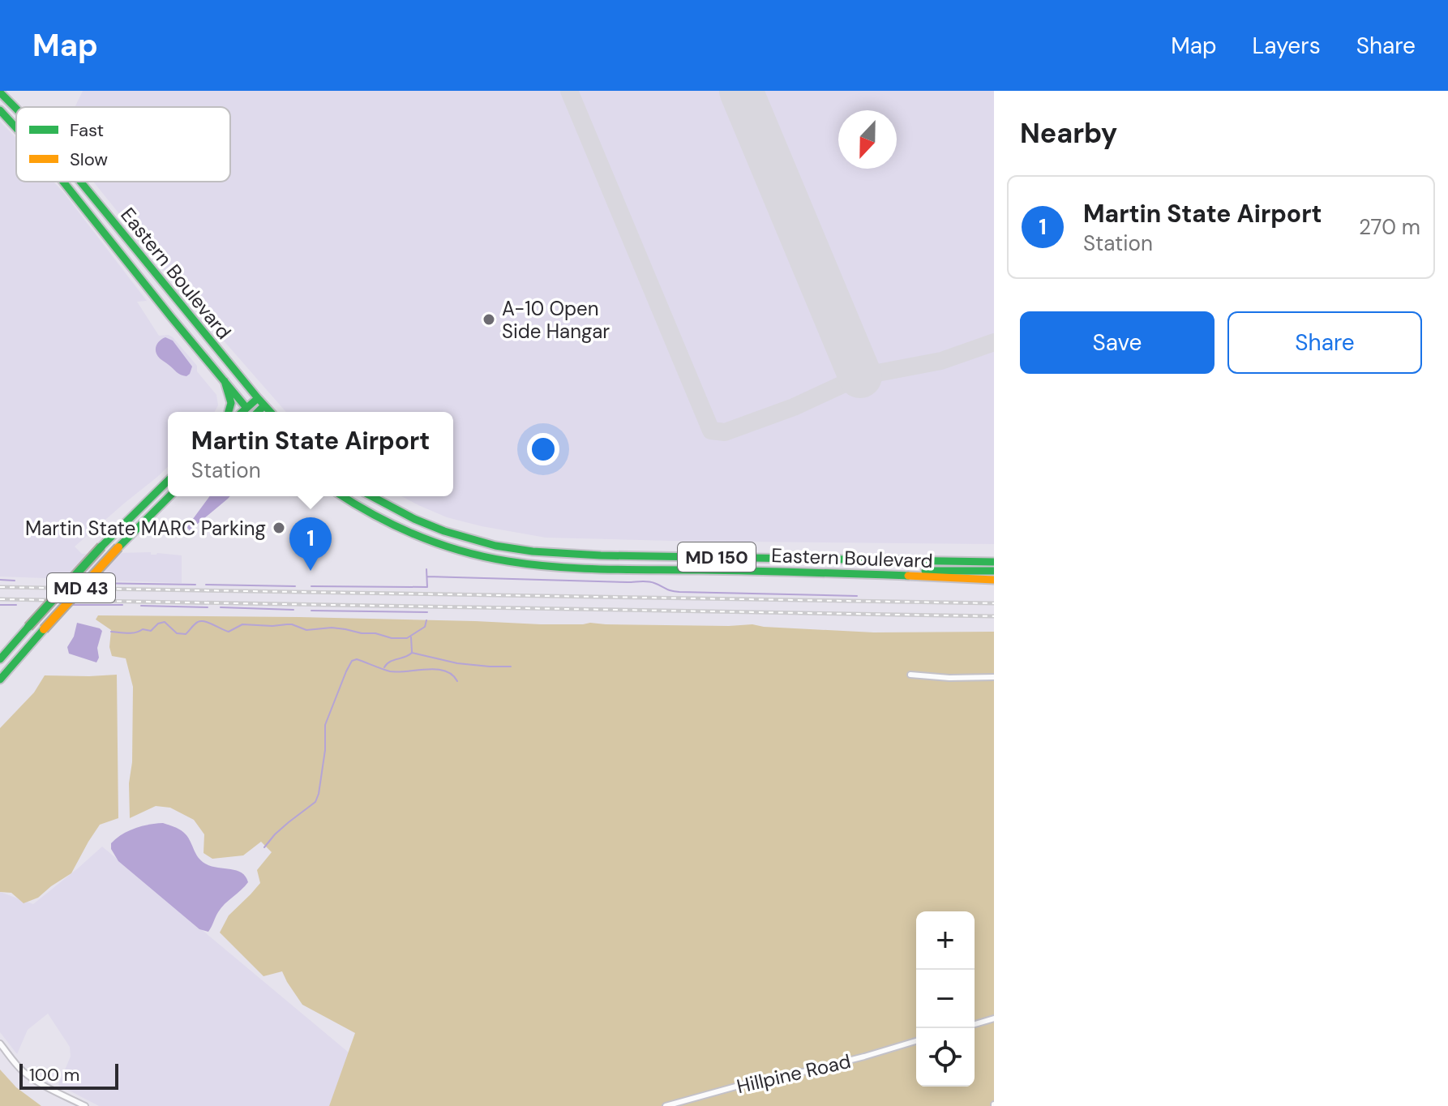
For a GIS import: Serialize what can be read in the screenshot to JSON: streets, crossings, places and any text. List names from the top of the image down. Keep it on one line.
{"streets":{"main road":["Eastern Boulevard","MD 150","MD 43"],"street":["Hillpine Road"]},"places":["A-10 Open Side Hangar","Martin State MARC Parking"],"legend":["Fast","Slow"],"scale_bar":"100 m","north":"bottom","page":{"header":"Map","nav":["Map","Layers","Share"],"heading":"Nearby","list":[{"mark":"1","name":"Martin State Airport","note":"Station","value":"270 m"}],"buttons":["Save","Share"],"popup":["Martin State Airport","Station"],"pins":"1","map_buttons":["+","−"],"scale":"100 m"}}
